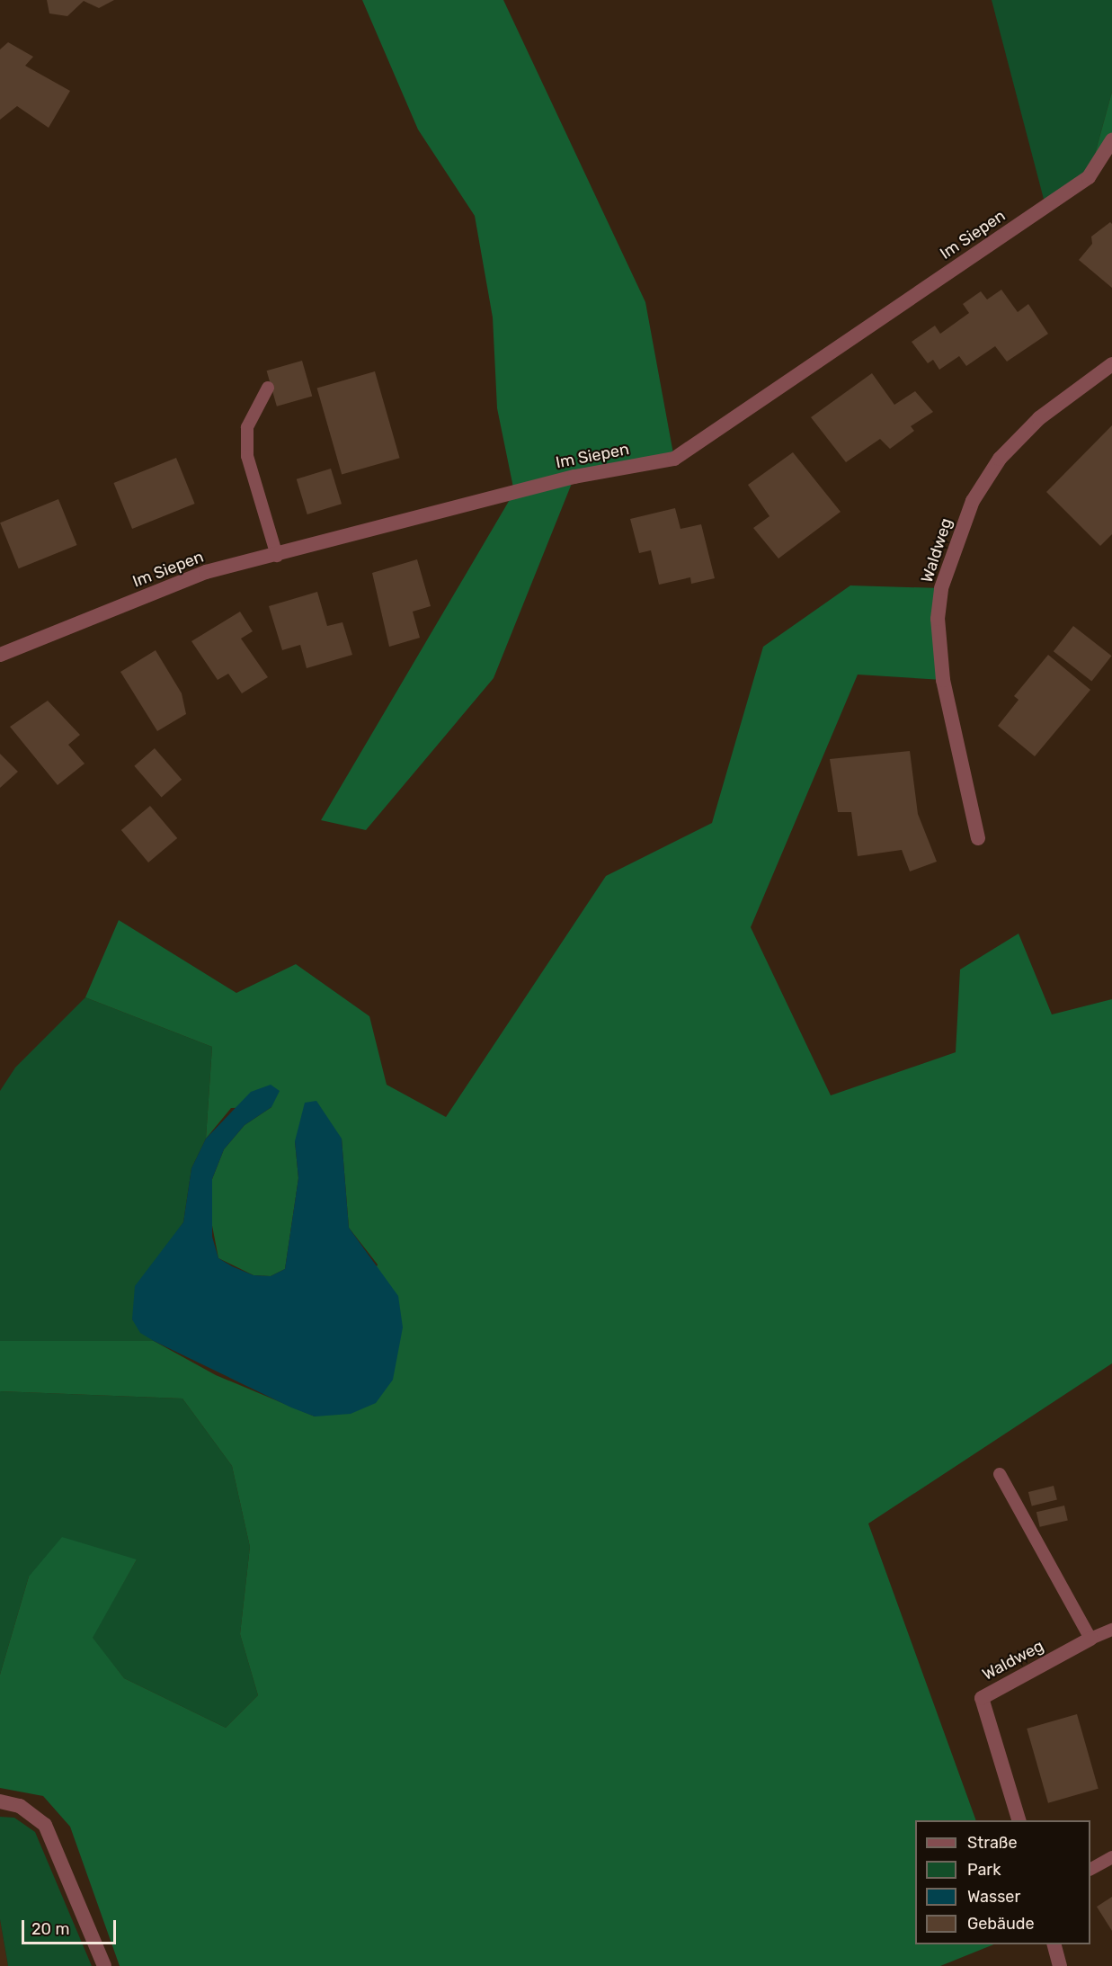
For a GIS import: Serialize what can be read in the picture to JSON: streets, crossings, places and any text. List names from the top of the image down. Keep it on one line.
{"streets":{"street":["Im Siepen","Waldweg"]},"legend":["Straße","Park","Wasser","Gebäude"],"scale_bar":"20 m"}
